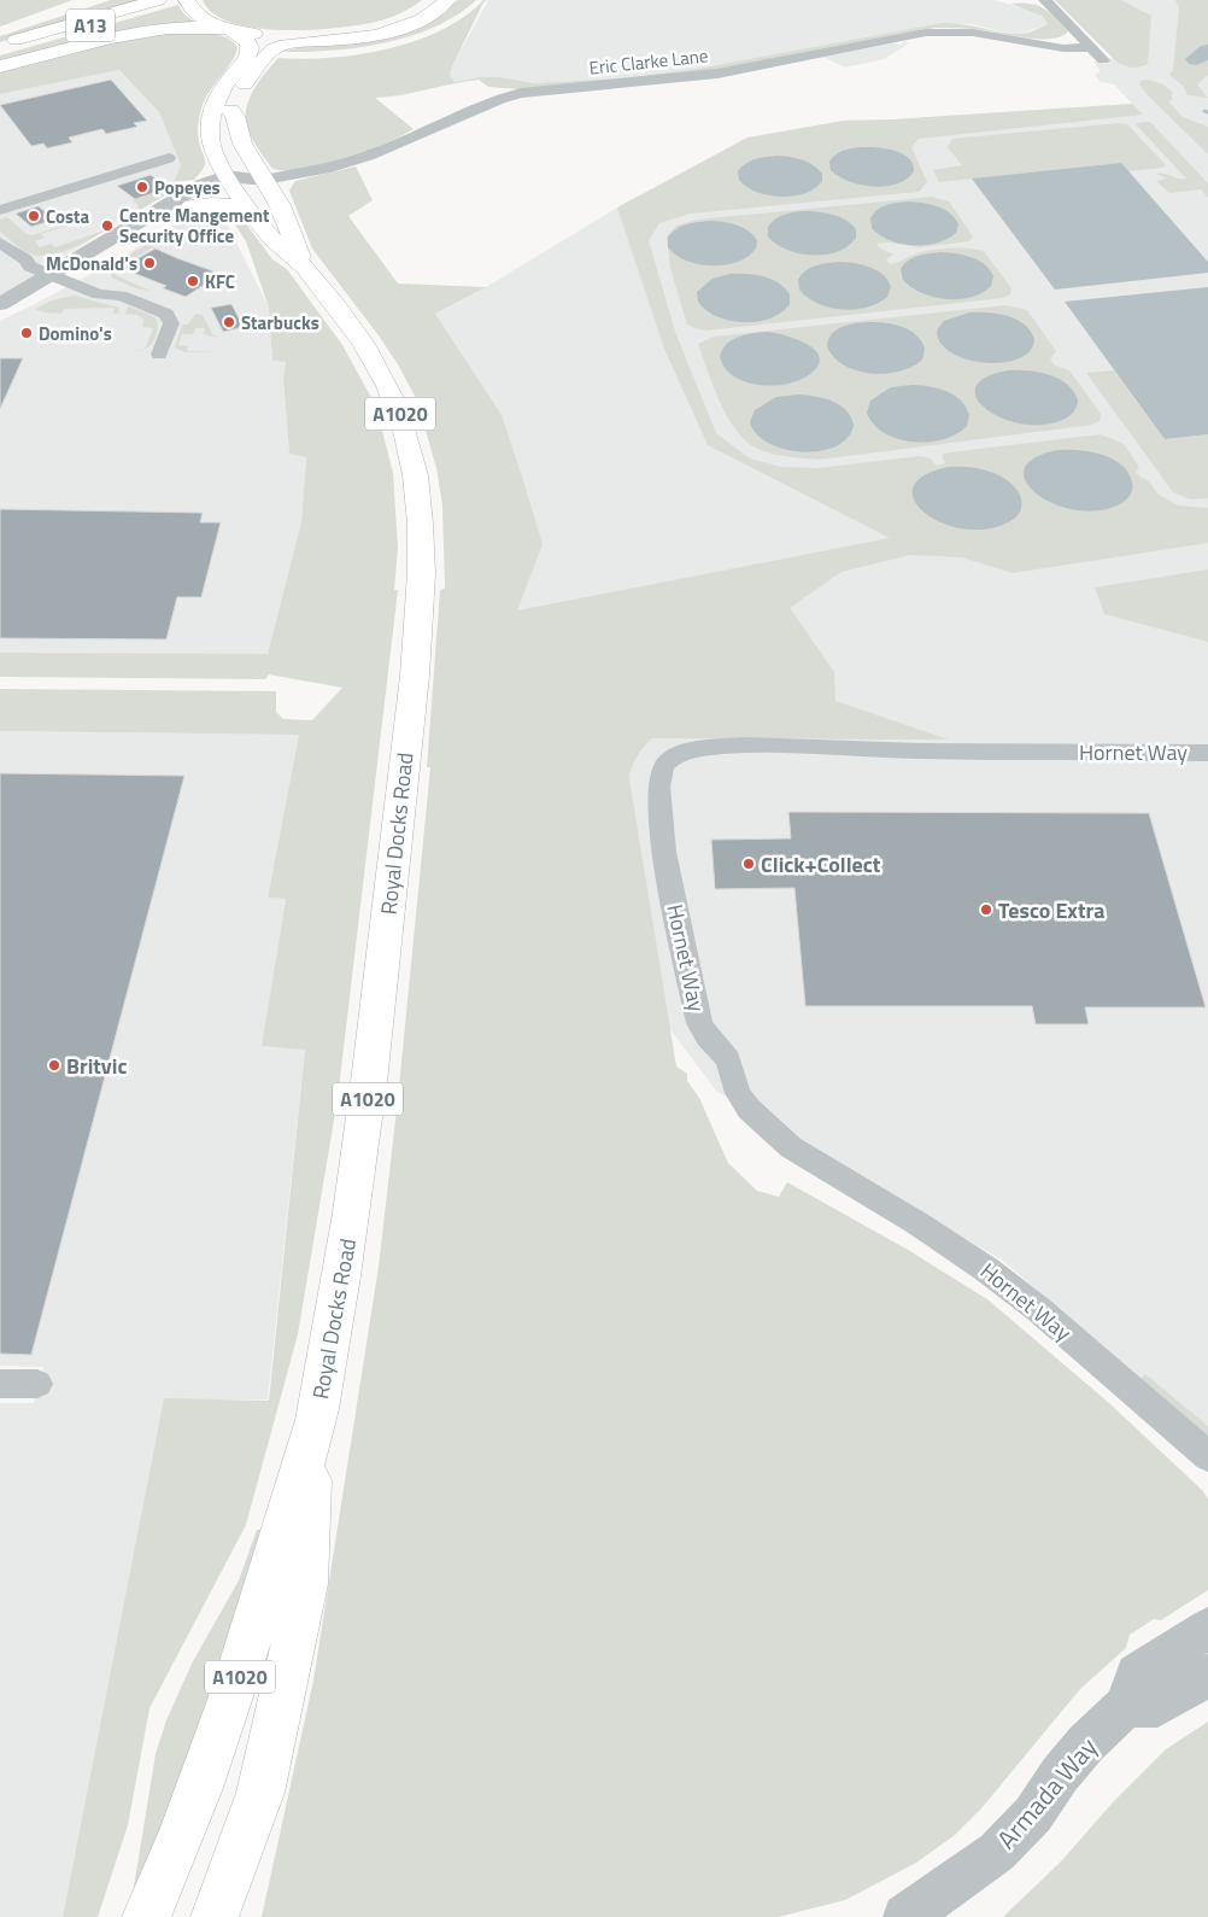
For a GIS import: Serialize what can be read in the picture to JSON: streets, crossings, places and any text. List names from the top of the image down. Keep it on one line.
{"streets":{"highway":["A13","A1020","Royal Docks Road"],"street":["Eric Clarke Lane","Hornet Way","Armada Way"]},"crossings":[["A13","Royal Docks Road"],["Eric Clarke Lane","Royal Docks Road"],["A1020","Royal Docks Road"]],"places":["Popeyes","Costa","Centre Mangement Security Office","McDonald's","KFC","Starbucks","Domino's","Click+Collect","Tesco Extra","Britvic"]}
